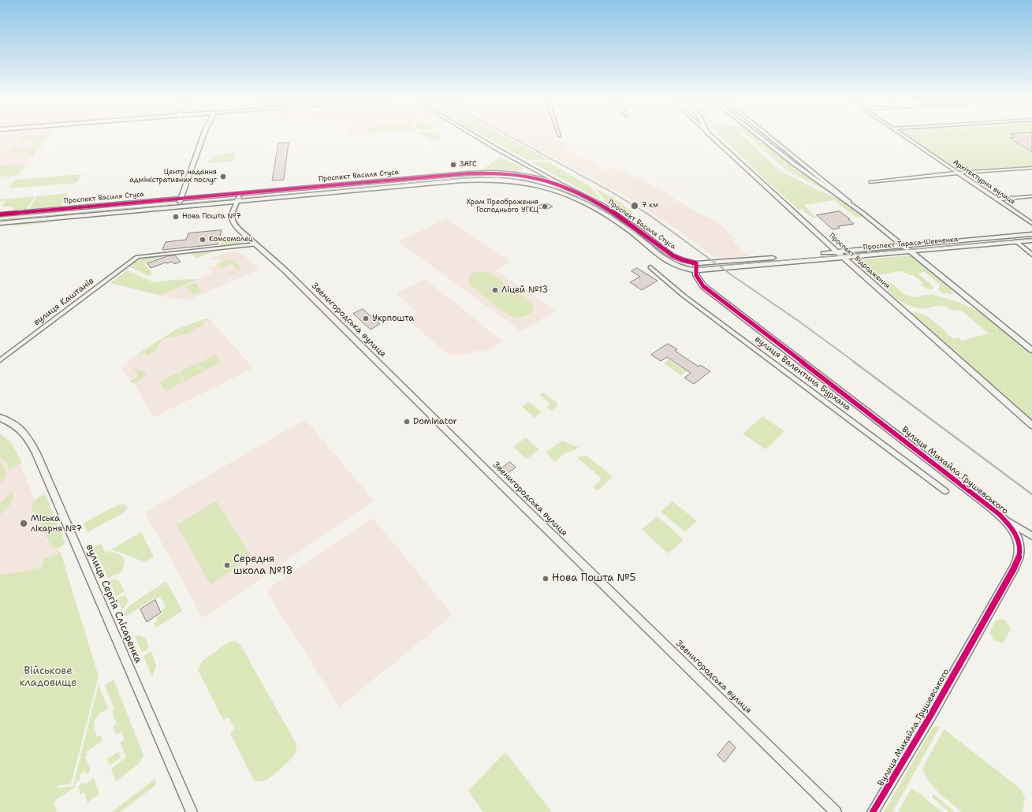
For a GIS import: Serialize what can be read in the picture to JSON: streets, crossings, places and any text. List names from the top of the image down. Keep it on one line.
{"streets":{"street":["Проспект Василя Стуса","Архітектурна вулиця","Проспект Тараса Шевченка","Проспект Відродження","вулиця Каштанів","Звенигородська вулиця","вулиця Валентина Бурхана","Вулиця Михайла Грушевського","вулиця Сергія Слісаренка"]},"crossings":[["Проспект Василя Стуса","Проспект Тараса Шевченка"],["Проспект Василя Стуса","Звенигородська вулиця"],["Проспект Василя Стуса","Вулиця Михайла Грушевського"],["Проспект Тараса Шевченка","Проспект Відродження"],["Проспект Тараса Шевченка","Вулиця Михайла Грушевського"],["вулиця Каштанів","Звенигородська вулиця"]],"parks":["Військове кладовище"],"places":["ЗАГС","Центр надання адміністративних послуг","7 км","Храм Преображення Господнього УГКЦ","Нова Пошта №7","Комсомолец","Ліцей №13","Укрпошта","Dominator","Міська лікарня №7","Середня школа №18","Нова Пошта №5"]}
